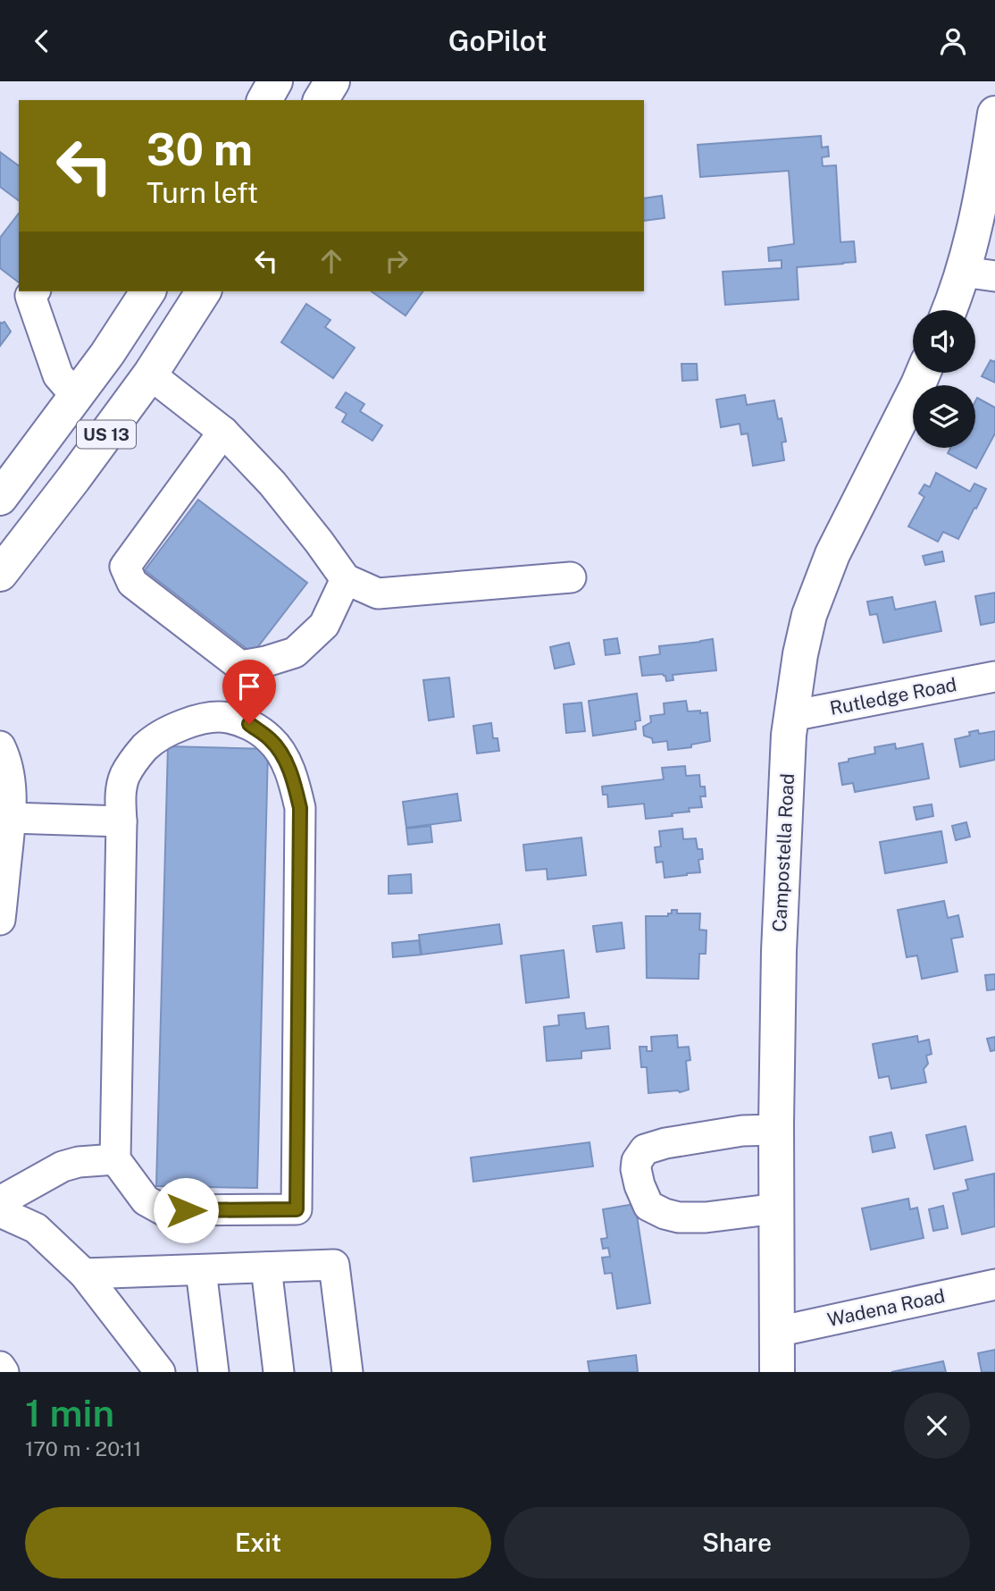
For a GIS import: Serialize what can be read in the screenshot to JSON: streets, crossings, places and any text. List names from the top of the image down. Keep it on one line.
{"streets":{"main road":["US 13","Campostella Road"],"street":["Rutledge Road","Wadena Road"]},"crossings":[["Rutledge Road","Campostella Road"],["Campostella Road","Wadena Road"]],"page":{"header":"GoPilot","turn":["30 m","Turn left"],"heading":["1 min","170 m · 20:11"],"buttons":["Exit","Share"]}}
